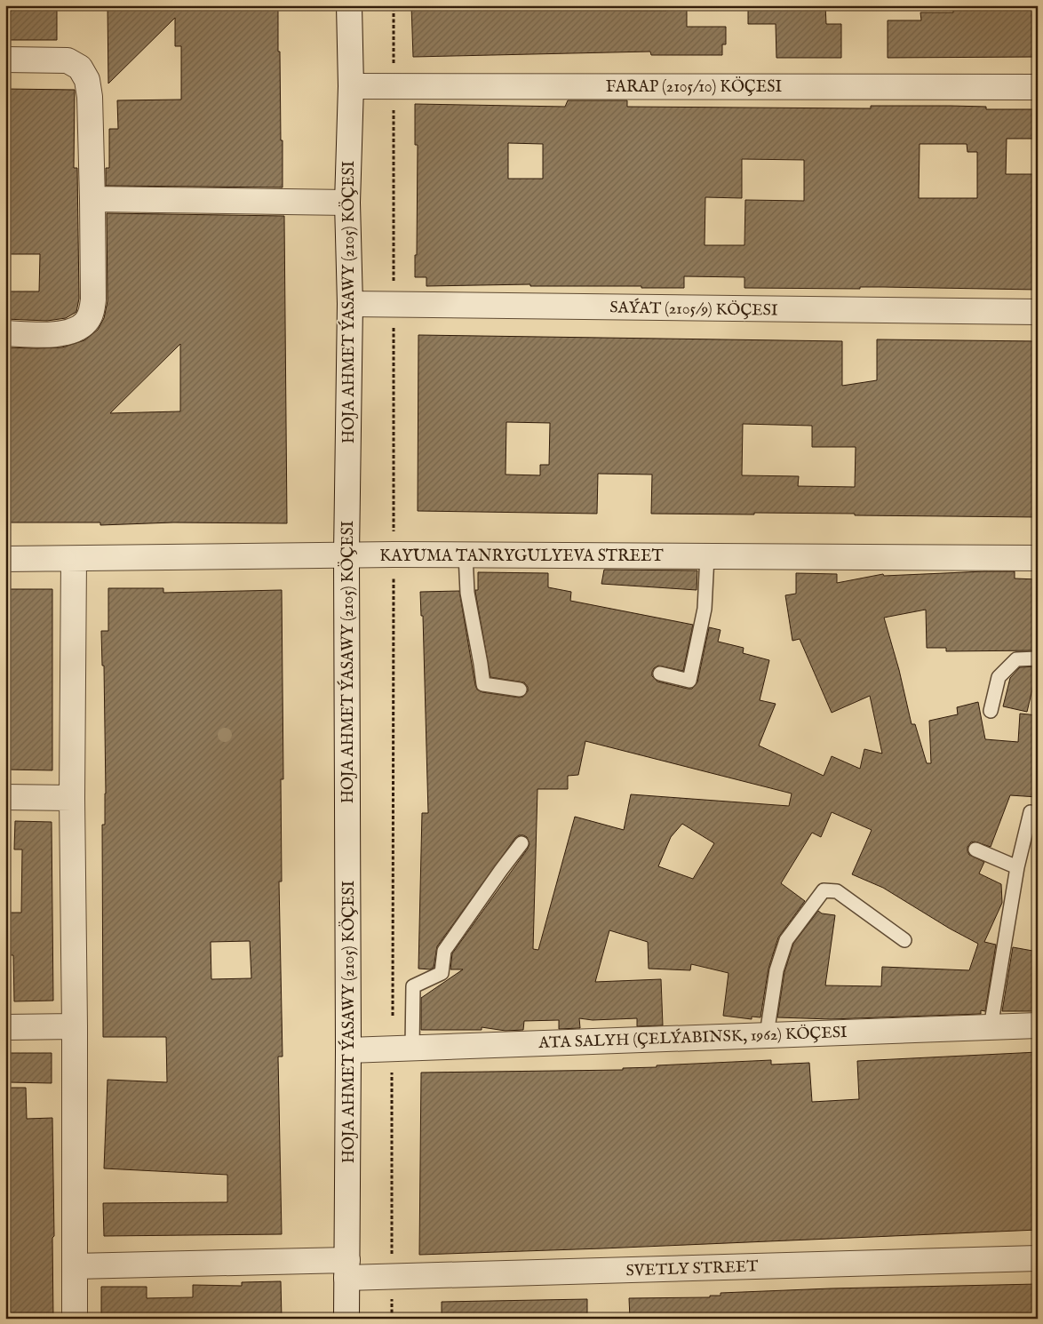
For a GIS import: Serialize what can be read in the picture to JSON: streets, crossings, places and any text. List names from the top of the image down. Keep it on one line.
{"streets":{"street":["FARAP (2105/10) KÖÇESI","HOJA AHMET ÝASAWY (2105) KÖÇESI","SAÝAT (2105/9) KÖÇESI","KAYUMA TANRYGULYEVA STREET","ATA SALYH (ÇELÝABINSK, 1962) KÖÇESI","SVETLY STREET"]},"crossings":[["FARAP (2105/10) KÖÇESI","HOJA AHMET ÝASAWY (2105) KÖÇESI"],["HOJA AHMET ÝASAWY (2105) KÖÇESI","SAÝAT (2105/9) KÖÇESI"],["HOJA AHMET ÝASAWY (2105) KÖÇESI","KAYUMA TANRYGULYEVA STREET"],["HOJA AHMET ÝASAWY (2105) KÖÇESI","ATA SALYH (ÇELÝABINSK, 1962) KÖÇESI"],["HOJA AHMET ÝASAWY (2105) KÖÇESI","SVETLY STREET"]]}
